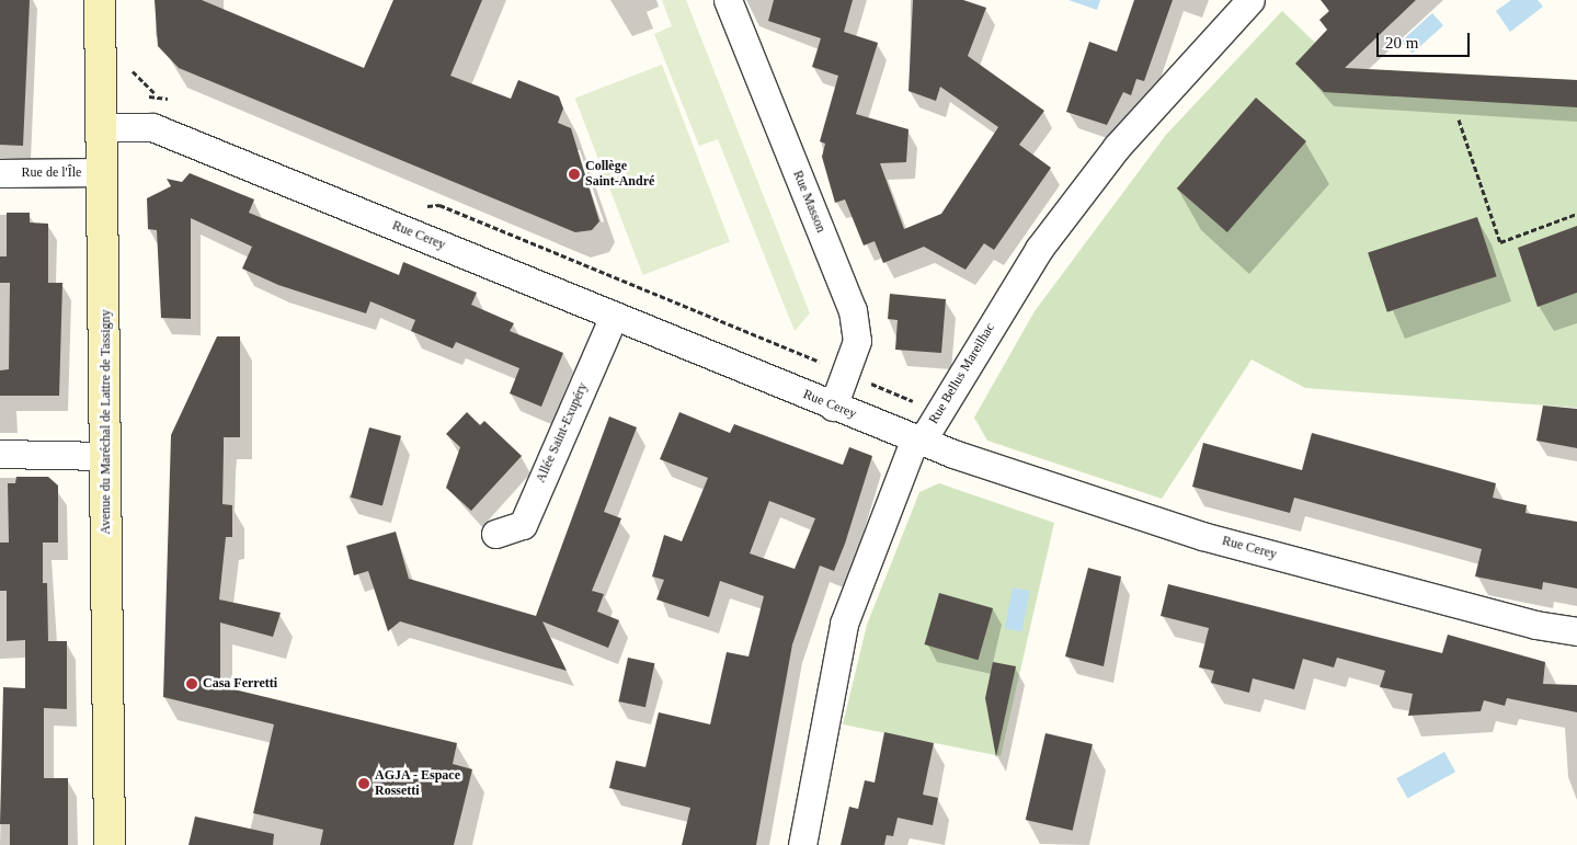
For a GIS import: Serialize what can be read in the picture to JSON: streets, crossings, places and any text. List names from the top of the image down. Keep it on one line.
{"streets":{"main road":["Avenue du Maréchal de Lattre de Tassigny"],"street":["Rue de l'Île","Rue Masson","Rue Cerey","Rue Bellus Mareilhac","Allée Saint-Exupéry"]},"crossings":[["Rue de l'Île","Avenue du Maréchal de Lattre de Tassigny"],["Rue Masson","Rue Cerey"],["Rue Cerey","Rue Bellus Mareilhac"],["Rue Cerey","Avenue du Maréchal de Lattre de Tassigny"],["Rue Cerey","Allée Saint-Exupéry"]],"places":["Collège Saint-André","Casa Ferretti","AGJA - Espace Rossetti"],"scale_bar":"20 m"}
